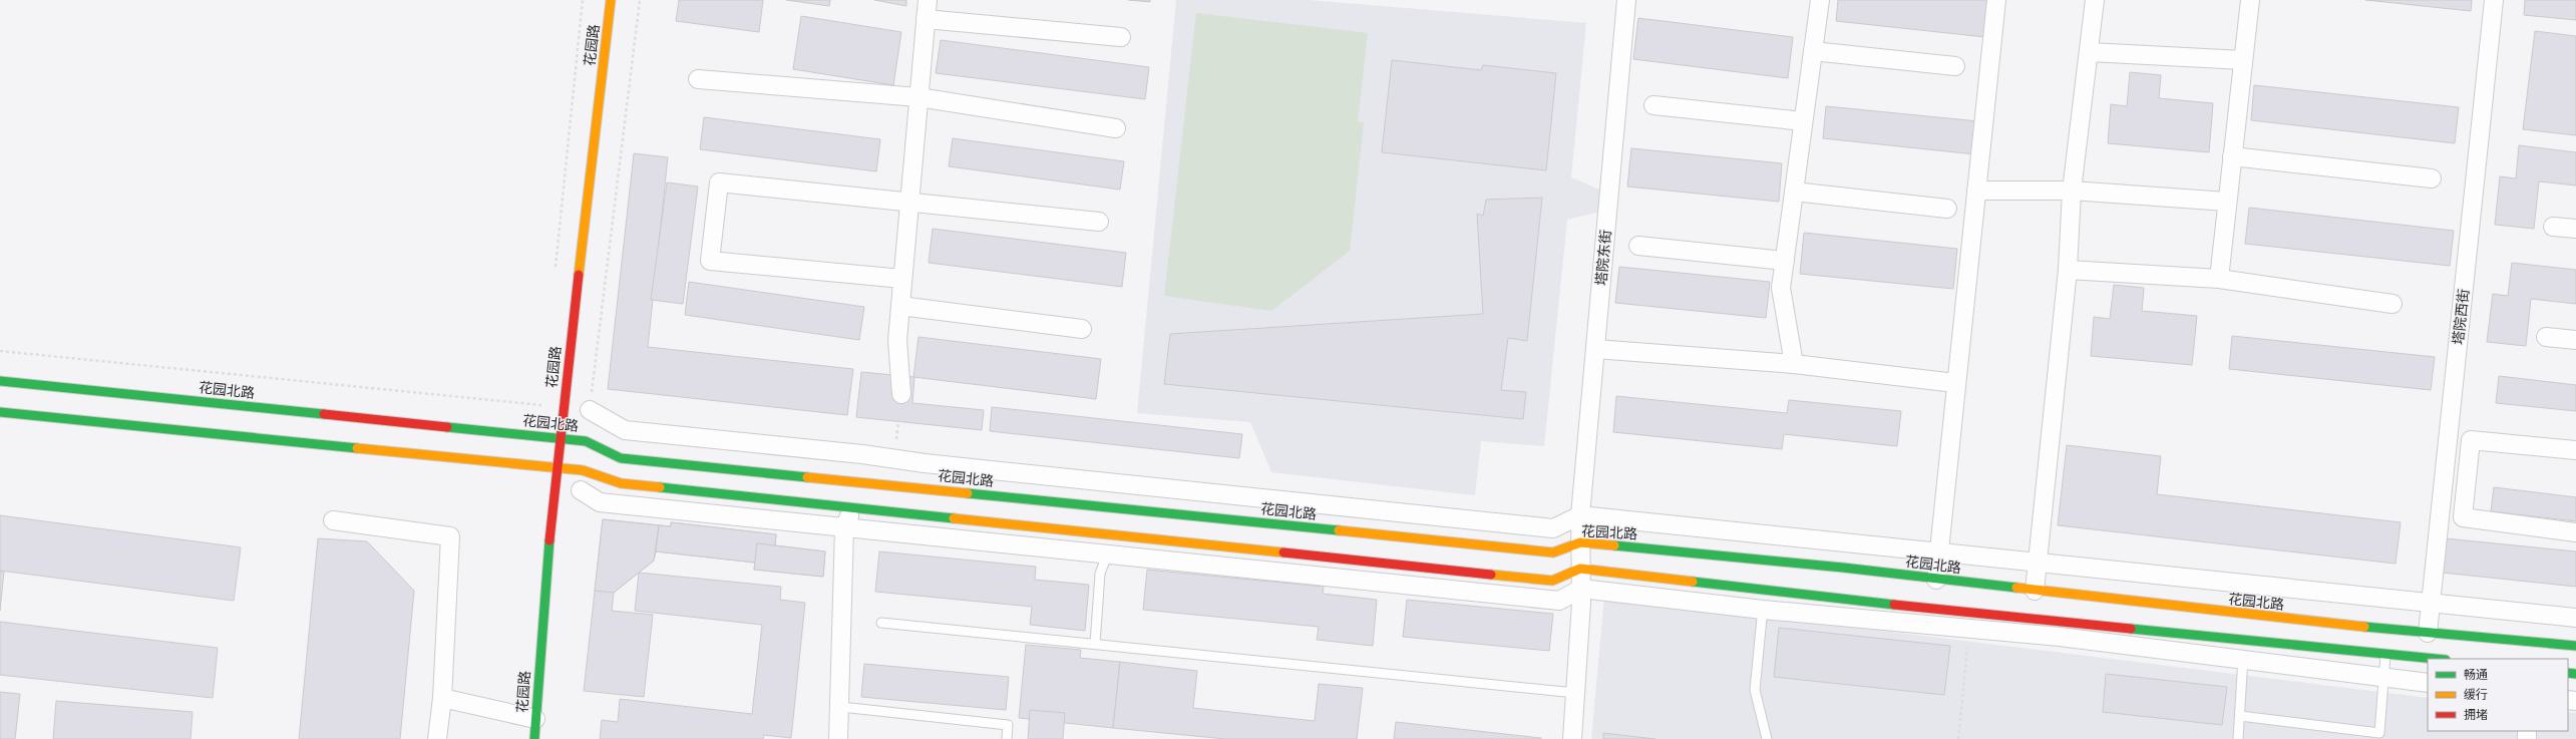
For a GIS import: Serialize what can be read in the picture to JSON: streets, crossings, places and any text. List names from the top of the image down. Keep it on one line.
{"streets":{"street":["花园路","塔院东街","塔院西街","花园北路"]},"crossings":[["花园路","花园北路"],["塔院东街","花园北路"],["塔院西街","花园北路"]],"legend":["畅通","缓行","拥堵"]}
